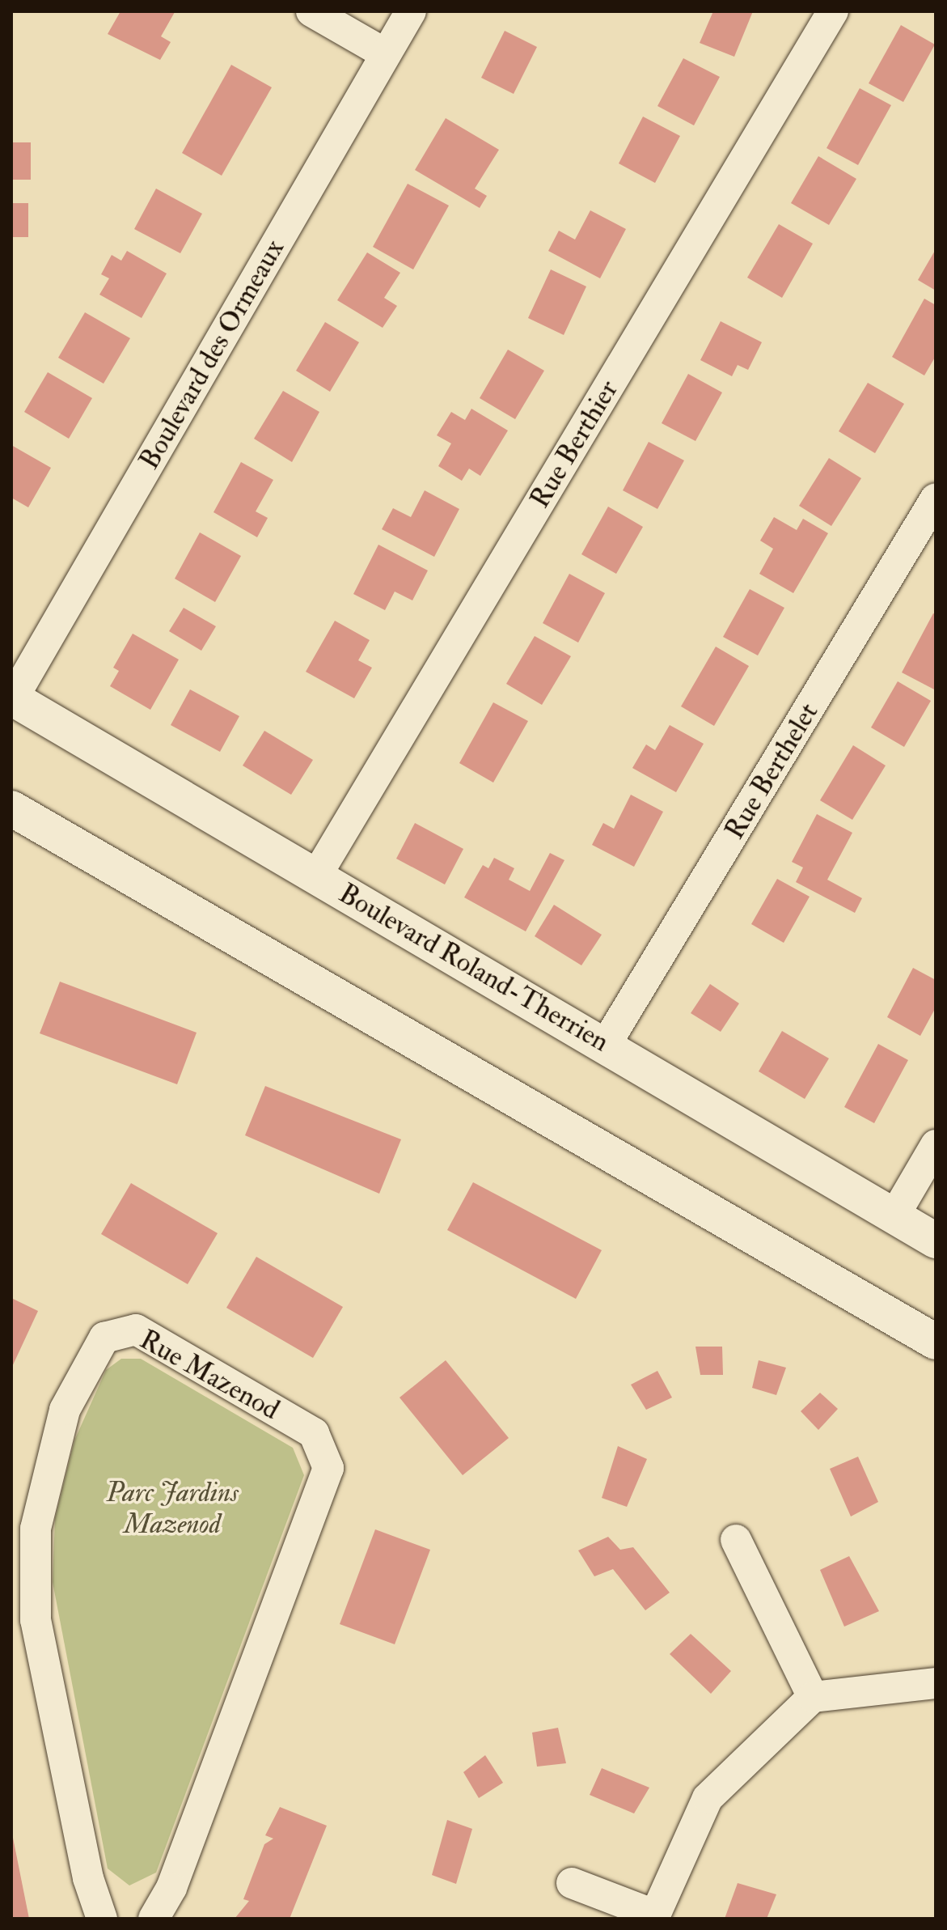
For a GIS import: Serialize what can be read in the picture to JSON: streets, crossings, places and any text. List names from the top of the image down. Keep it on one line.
{"streets":{"main road":["Boulevard Roland-Therrien"],"street":["Boulevard des Ormeaux","Rue Berthier","Rue Berthelet","Rue Mazenod"]},"crossings":[["Boulevard des Ormeaux","Boulevard Roland-Therrien"],["Rue Berthier","Boulevard Roland-Therrien"],["Rue Berthelet","Boulevard Roland-Therrien"]],"parks":["Parc Jardins Mazenod"]}
